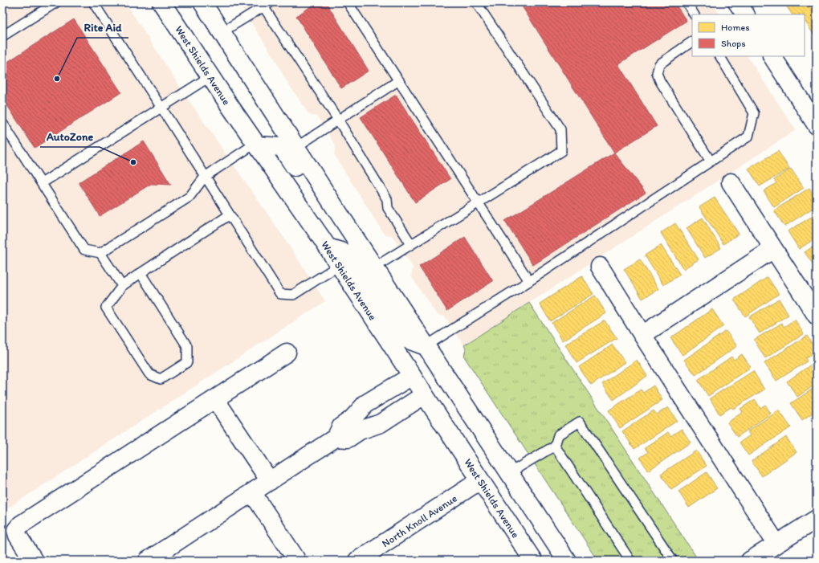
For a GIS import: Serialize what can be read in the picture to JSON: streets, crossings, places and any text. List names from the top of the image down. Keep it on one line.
{"streets":{"street":["West Shields Avenue","North Knoll Avenue"]},"crossings":[["West Shields Avenue","North Knoll Avenue"]],"places":["Rite Aid","AutoZone"],"legend":["Homes","Shops"]}
